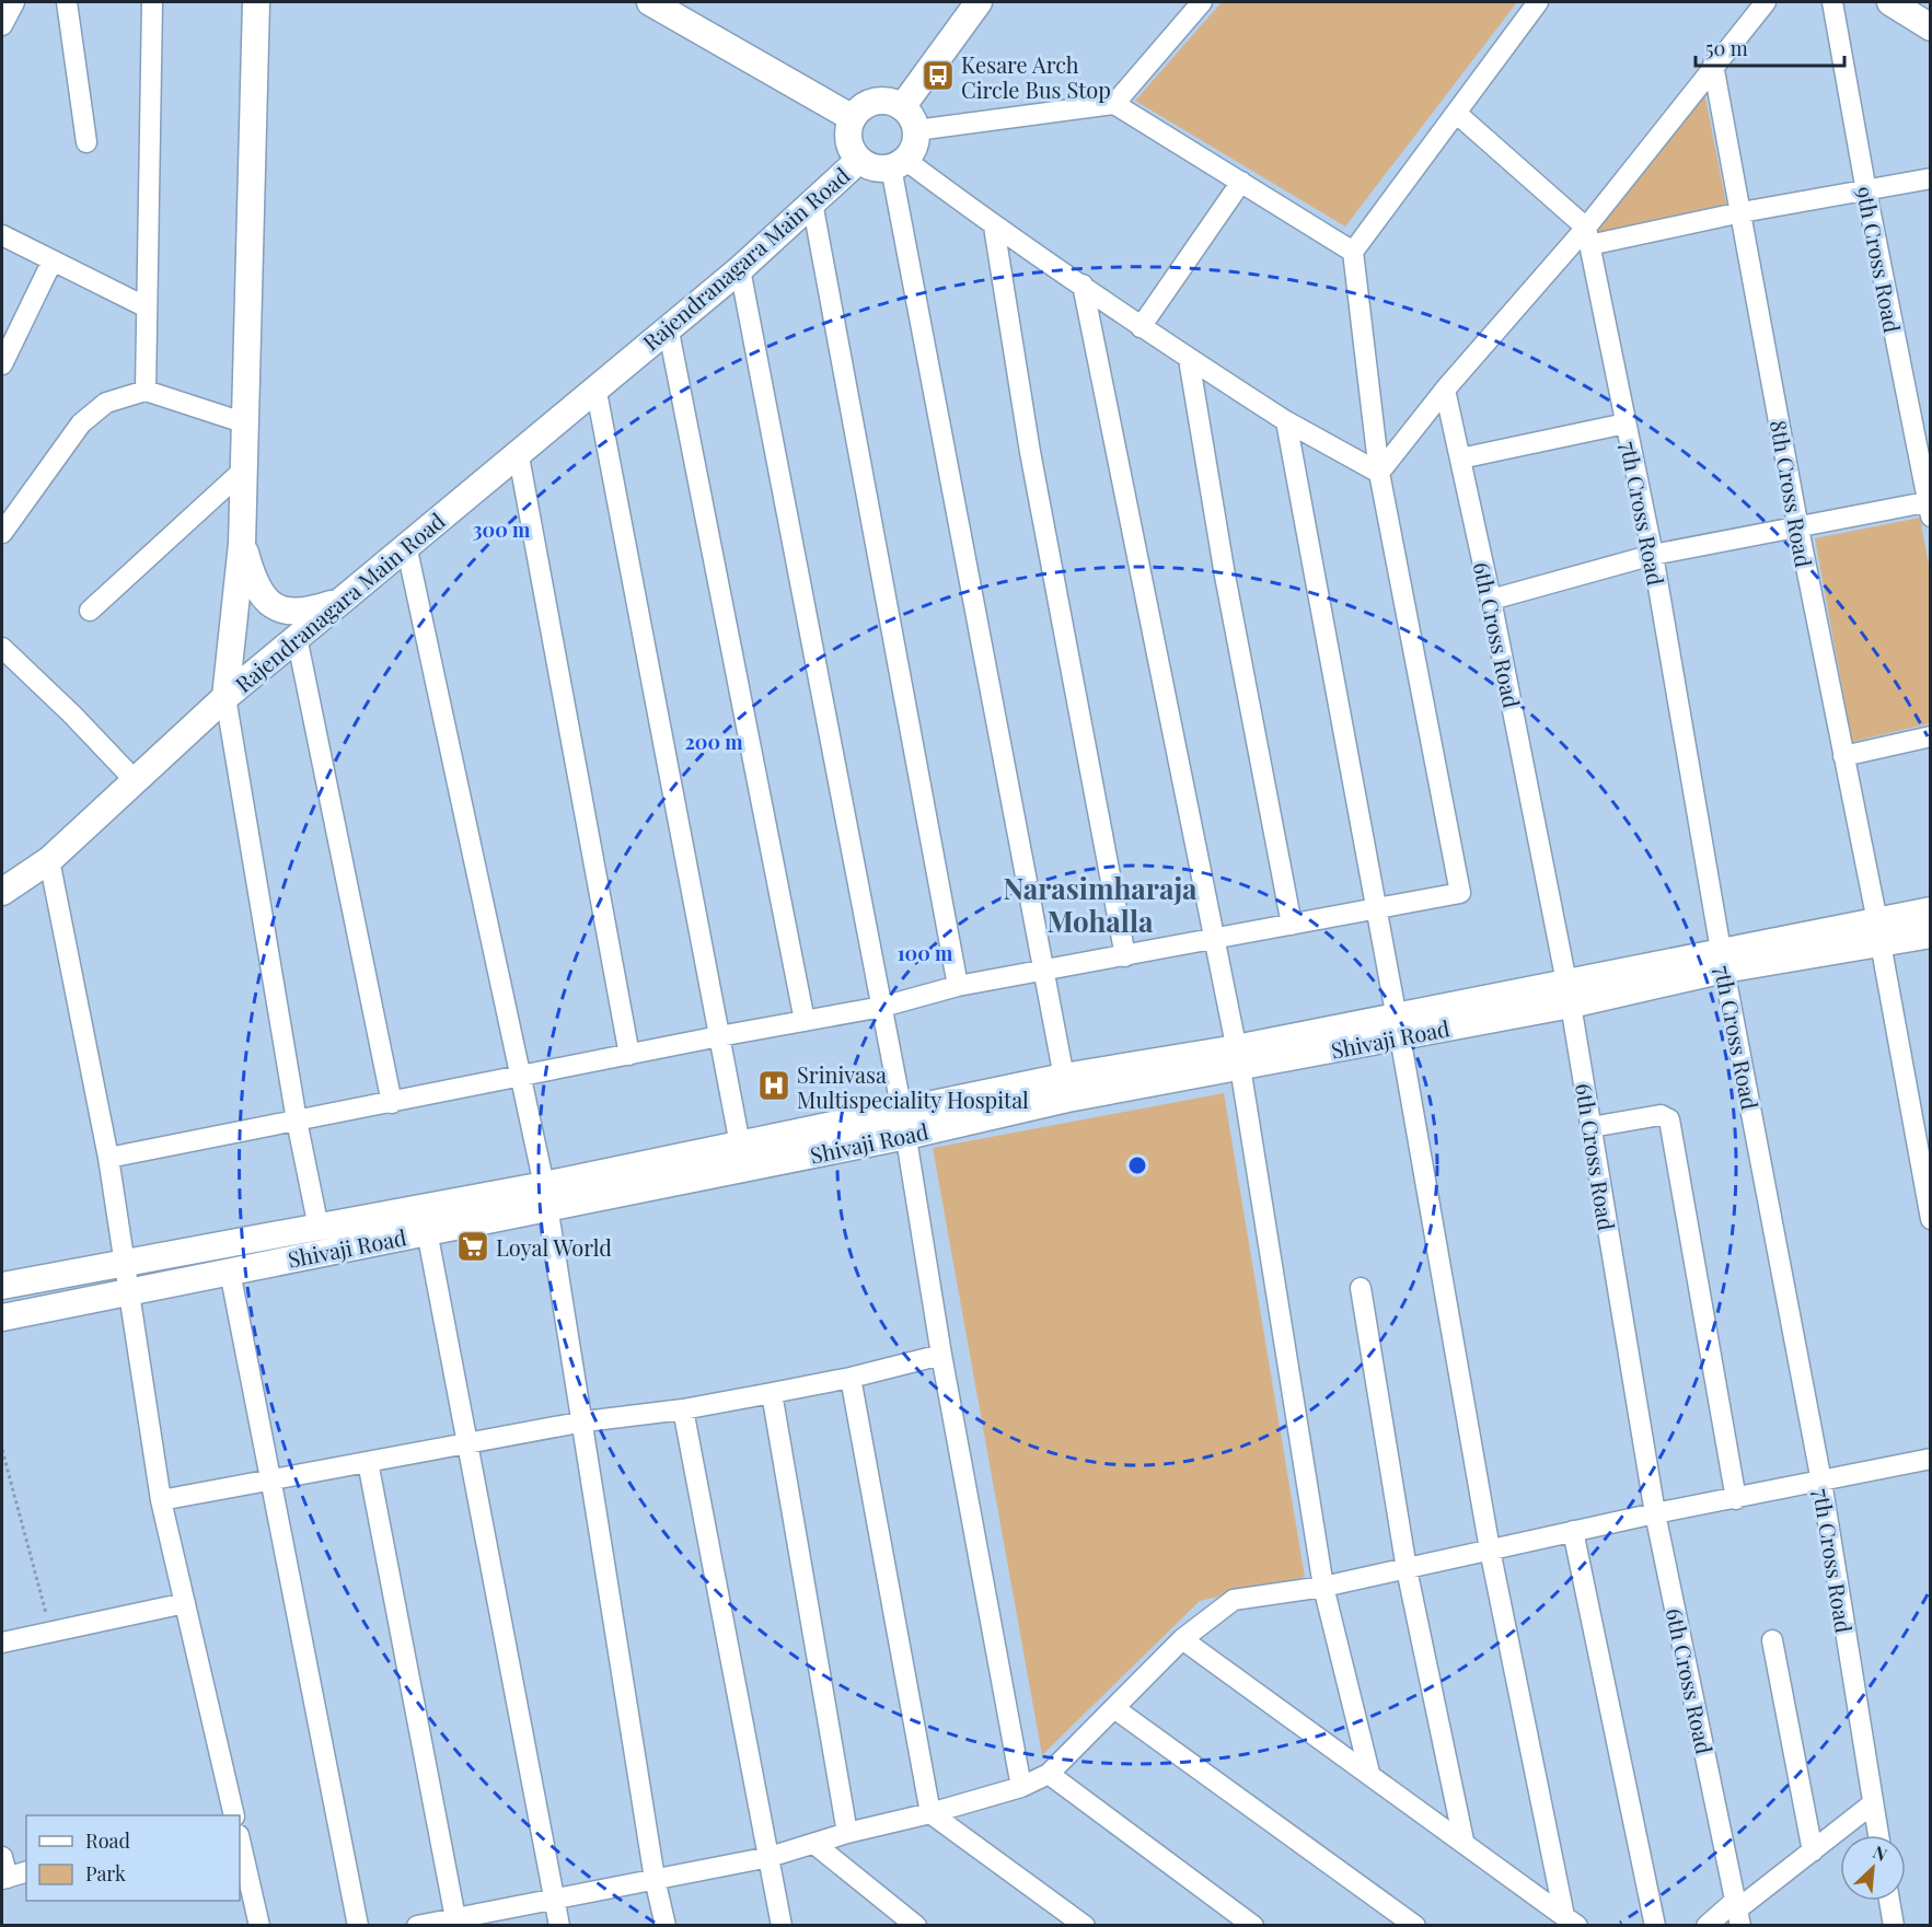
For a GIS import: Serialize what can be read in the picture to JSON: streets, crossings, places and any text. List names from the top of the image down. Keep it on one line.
{"streets":{"street":["Rajendranagara Main Road","9th Cross Road","8th Cross Road","7th Cross Road","6th Cross Road","Shivaji Road"]},"crossings":[["8th Cross Road","Shivaji Road"],["7th Cross Road","Shivaji Road"],["6th Cross Road","Shivaji Road"]],"districts":["Narasimharaja Mohalla"],"places":{"bus stop":["Kesare Arch Circle Bus Stop"],"hospital":["Srinivasa Multispeciality Hospital"],"supermarket":["Loyal World"]},"legend":["Road","Park"],"scale_bar":"50 m","north":"top right","rings":["300 m","200 m","100 m"]}
